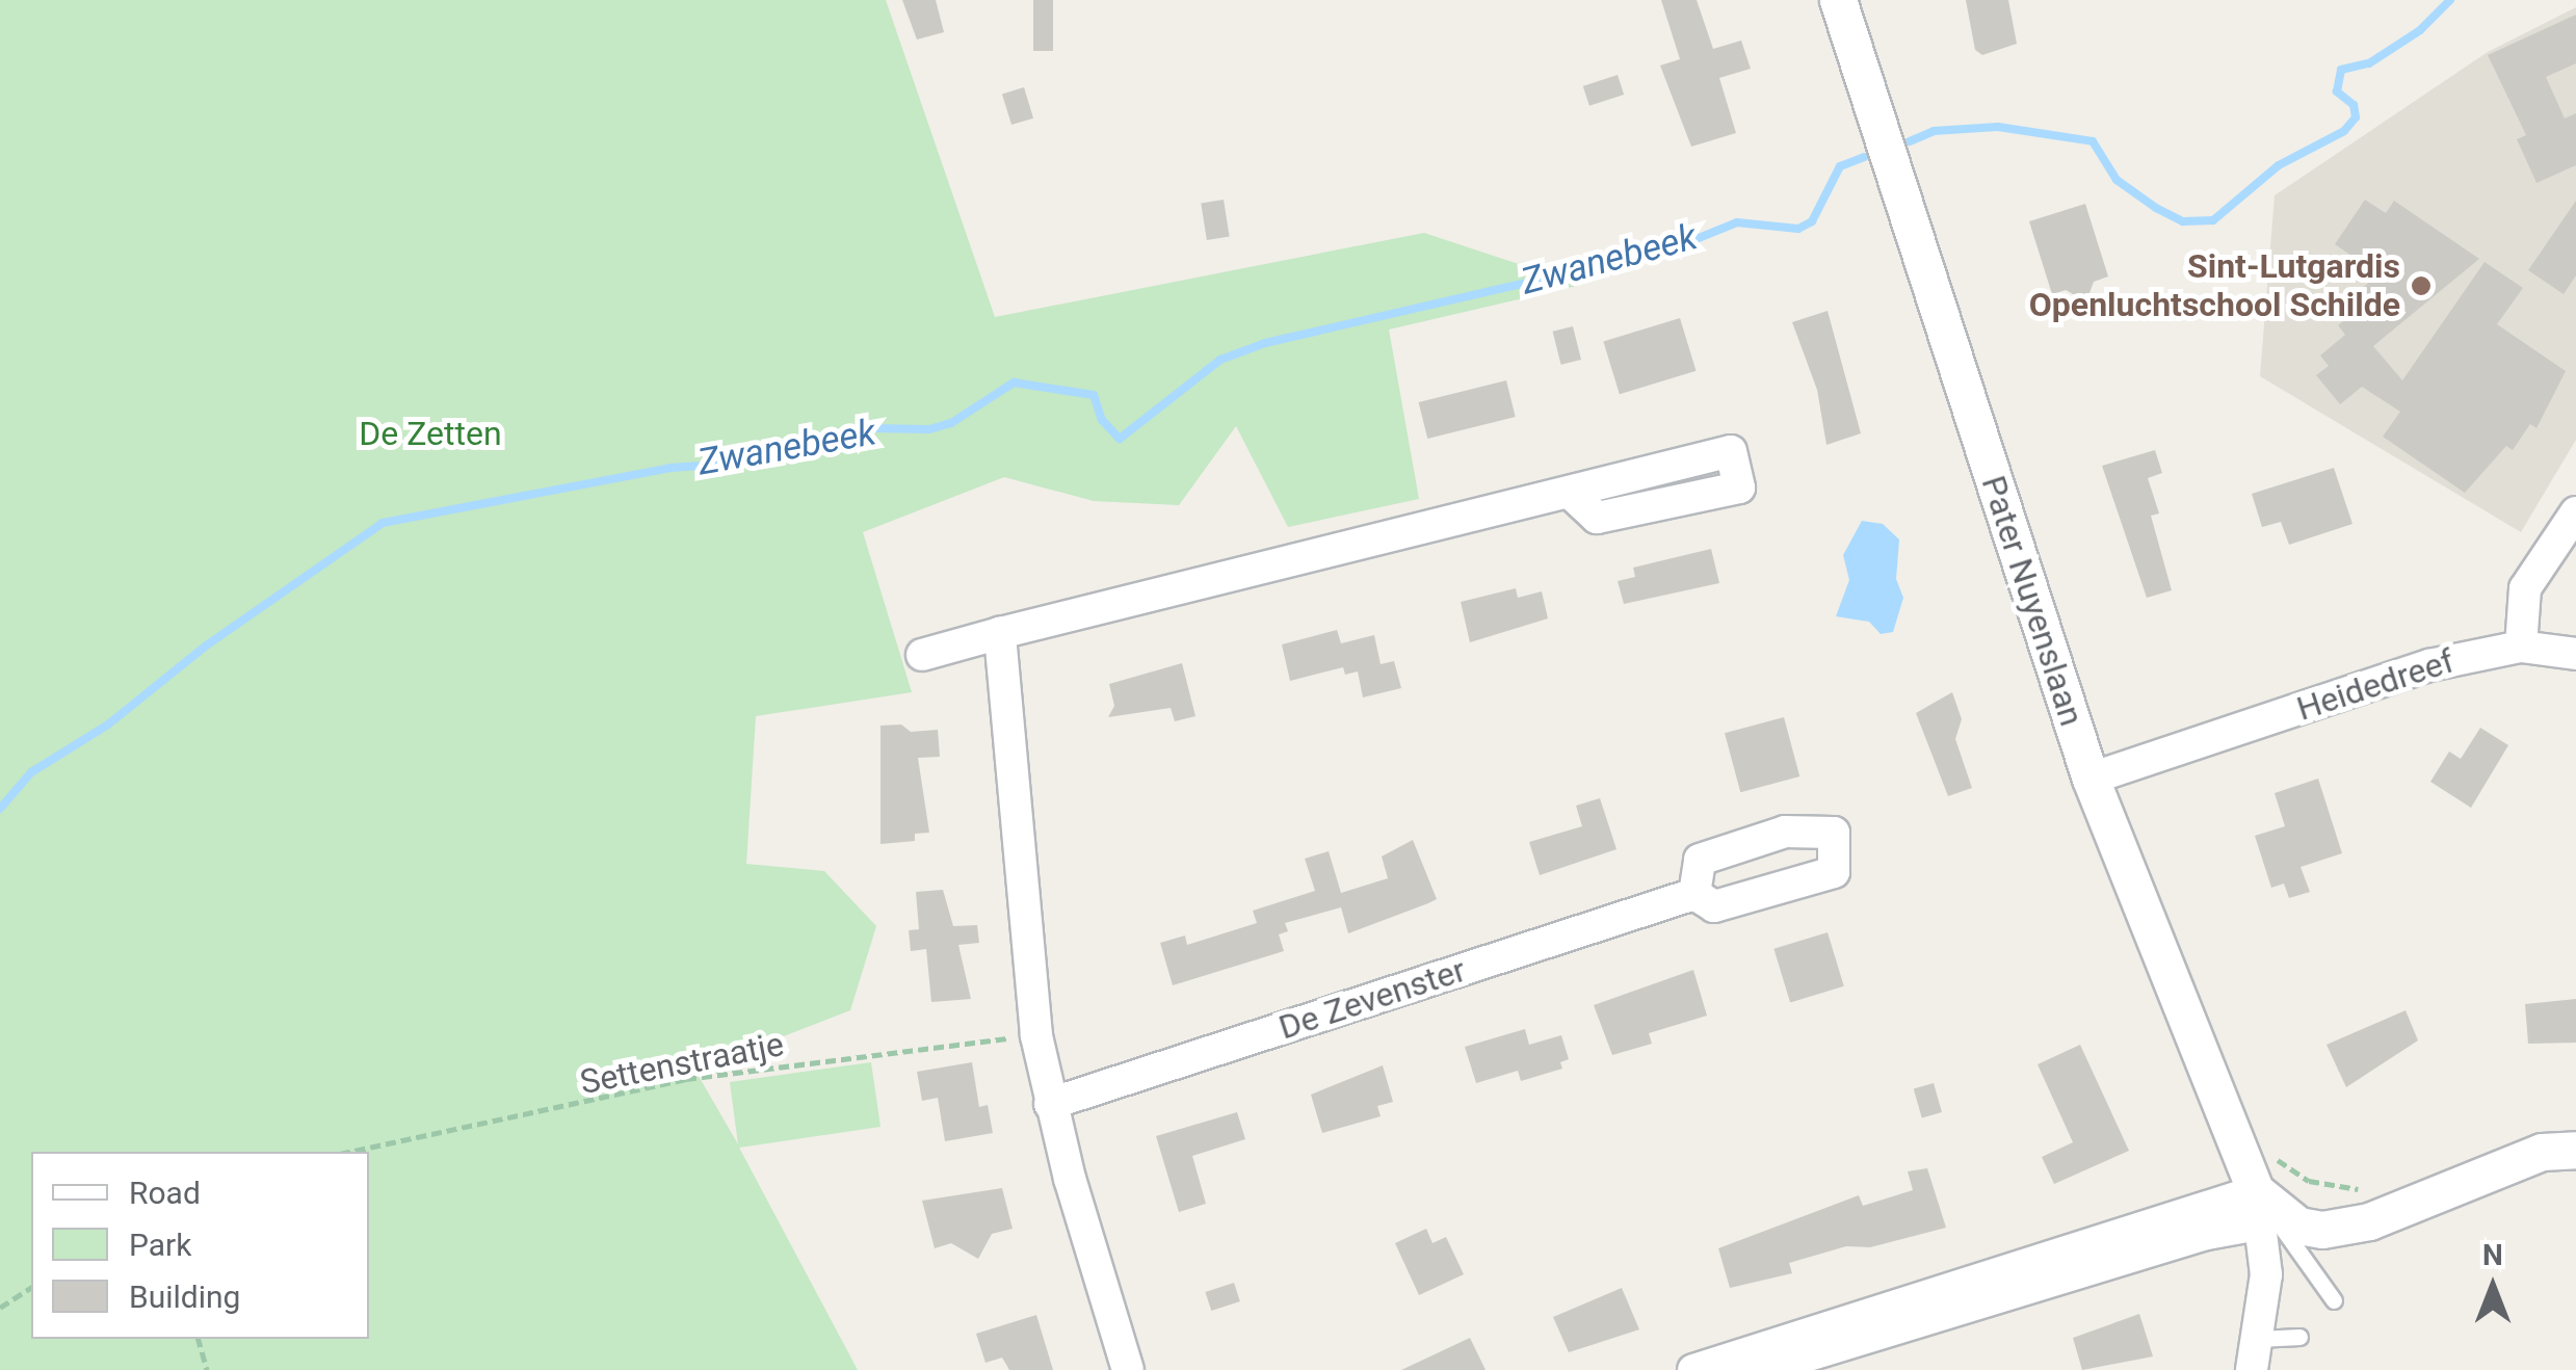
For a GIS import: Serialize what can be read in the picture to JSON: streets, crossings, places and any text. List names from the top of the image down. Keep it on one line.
{"streets":{"street":["Pater Nuyenslaan","Heidedreef","De Zevenster"],"path":["Settenstraatje"]},"crossings":[["Pater Nuyenslaan","Heidedreef"]],"water":["Zwanebeek"],"parks":["De Zetten"],"places":["Sint-Lutgardis Openluchtschool Schilde"],"legend":["Road","Park","Building"],"north":"top"}
